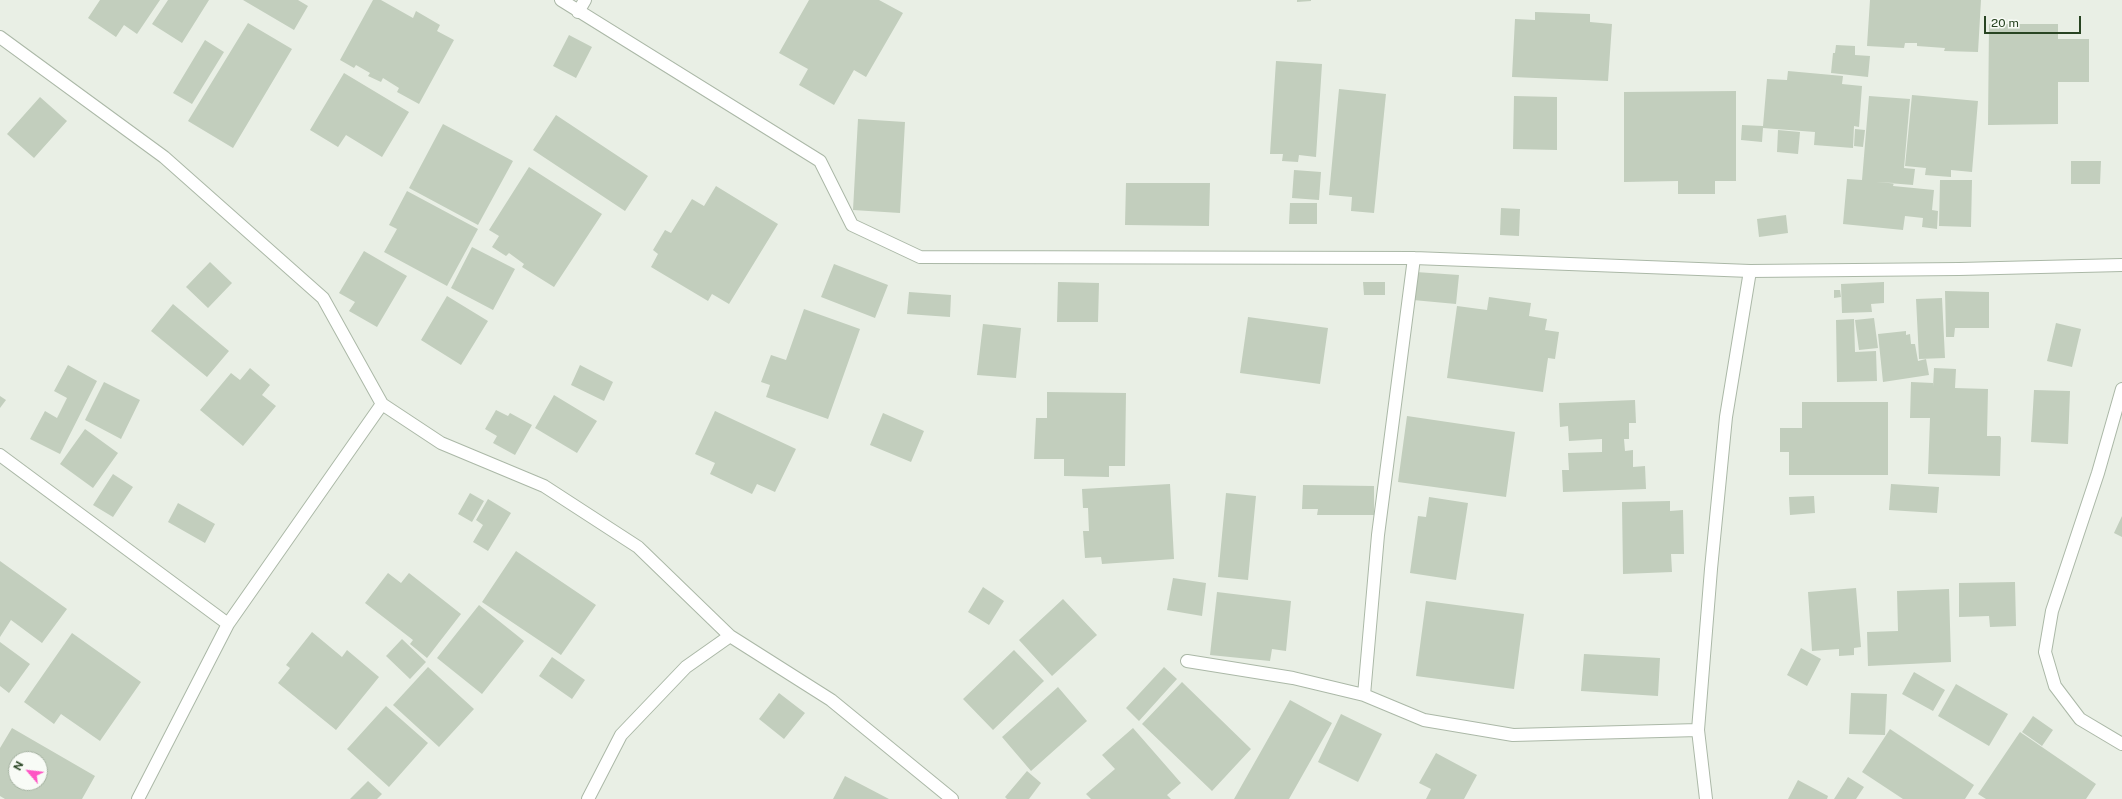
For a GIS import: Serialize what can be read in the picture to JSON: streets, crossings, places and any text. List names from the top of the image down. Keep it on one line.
{"scale_bar":"20 m","north":"top left"}
